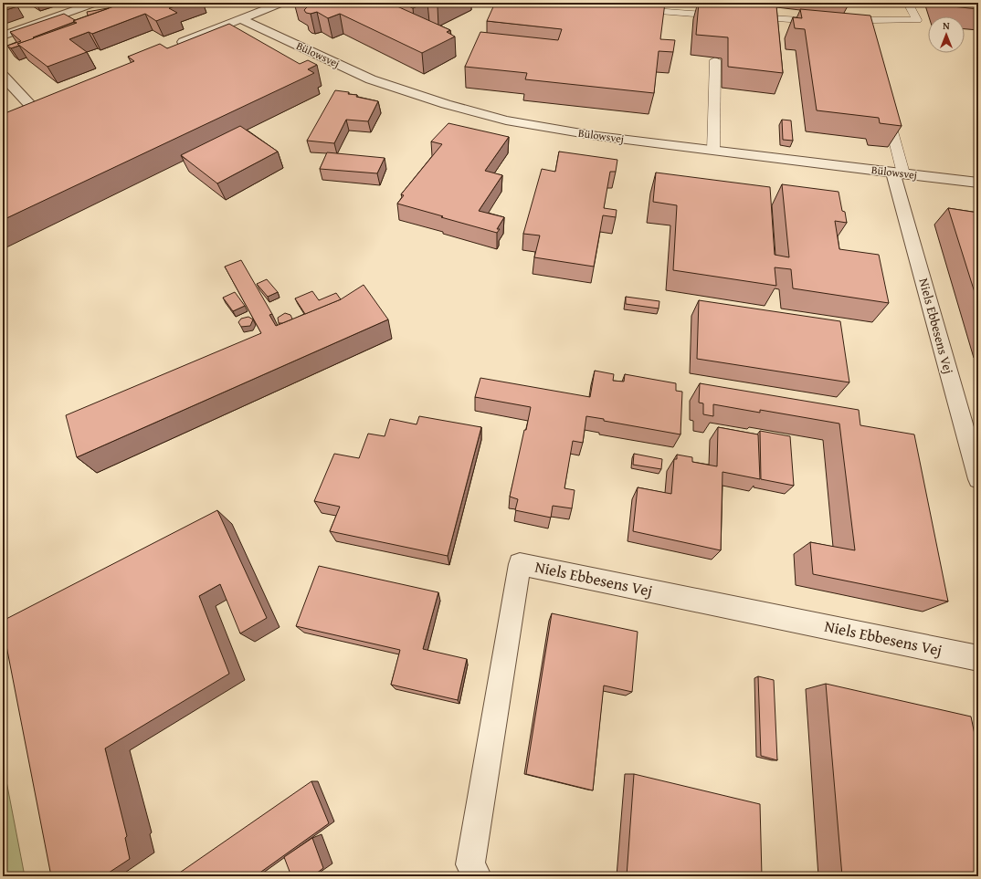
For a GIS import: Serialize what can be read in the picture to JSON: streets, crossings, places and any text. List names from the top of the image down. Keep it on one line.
{"streets":{"street":["Bülowsvej","Niels Ebbesens Vej"]},"crossings":[["Bülowsvej","Niels Ebbesens Vej"]],"north":"top"}
